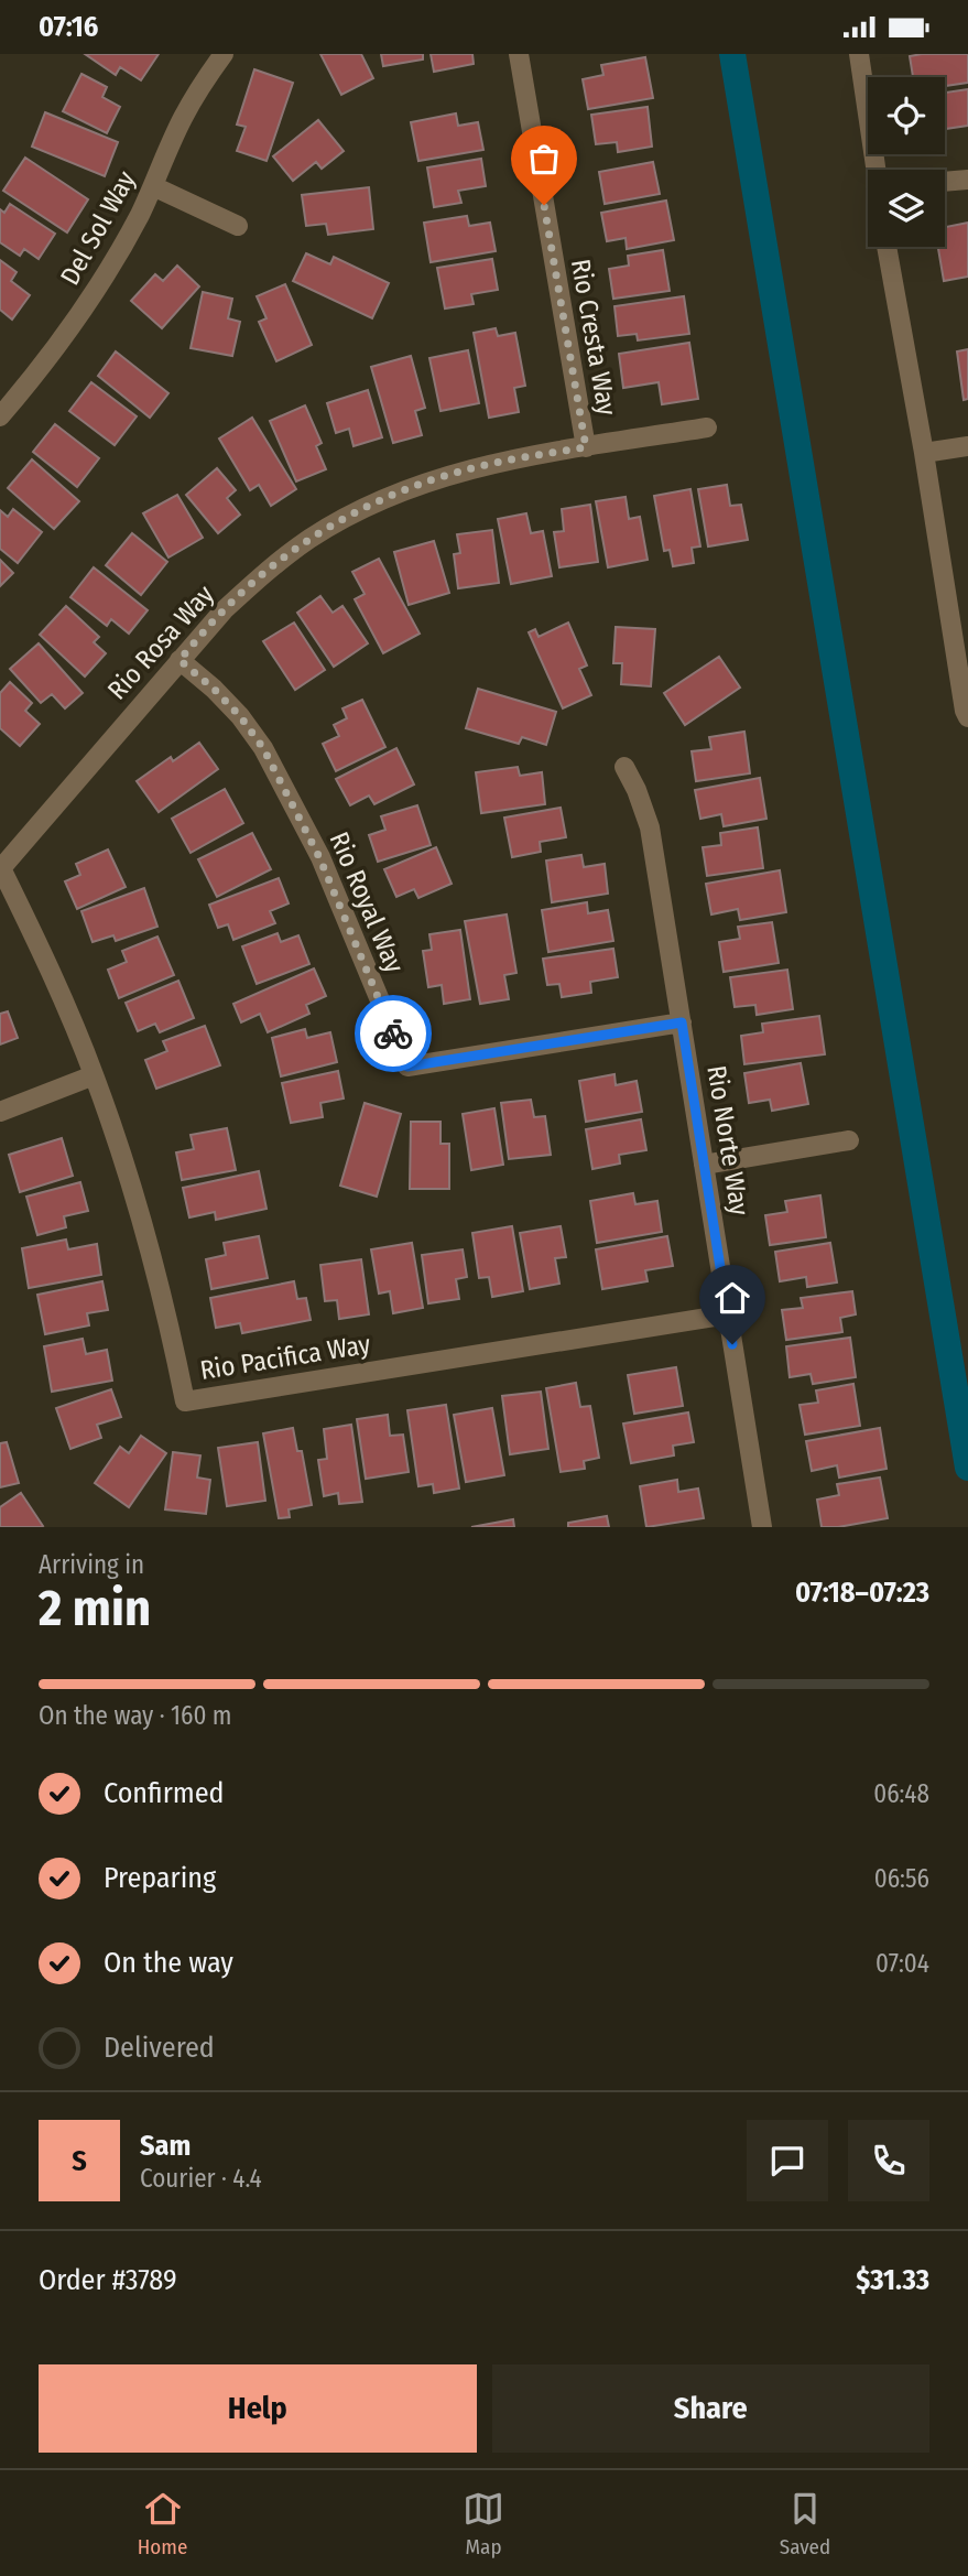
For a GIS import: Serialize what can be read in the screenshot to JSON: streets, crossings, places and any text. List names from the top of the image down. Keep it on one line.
{"streets":{"street":["Del Sol Way","Rio Cresta Way","Rio Rosa Way","Rio Royal Way","Rio Norte Way","Rio Pacifica Way"]},"crossings":[["Rio Cresta Way","Rio Rosa Way"],["Rio Rosa Way","Rio Royal Way"],["Rio Rosa Way","Rio Pacifica Way"],["Rio Royal Way","Rio Norte Way"],["Rio Norte Way","Rio Pacifica Way"]],"page":{"status":"07:16","heading":["2 min","Arriving in","07:18–07:23"],"panel":["Sam","Courier · 4.4","Order #3789","$31.33"],"bar":"On the way · 160 m","list":[["Confirmed","06:48"],["Preparing","06:56"],["On the way","07:04"],"Delivered"],"round":"S","buttons":["Help","Share"],"tabs":["Home","Map","Saved"]}}
